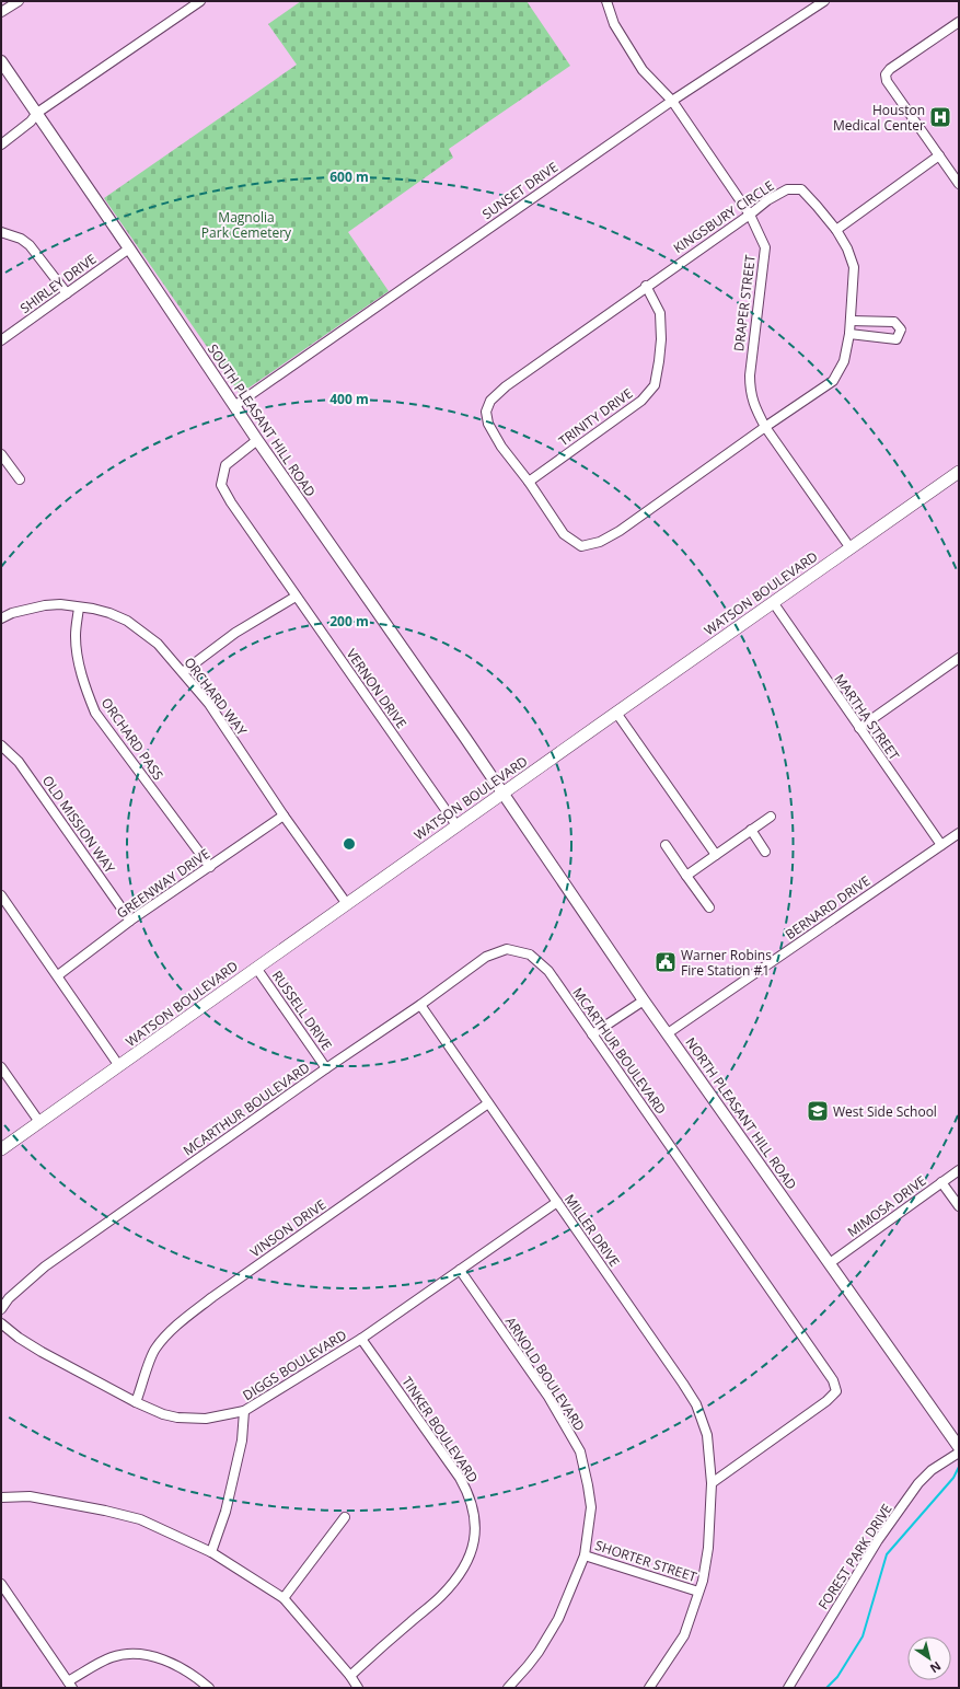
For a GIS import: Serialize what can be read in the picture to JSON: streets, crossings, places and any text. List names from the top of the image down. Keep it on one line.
{"streets":{"main road":["WATSON BOULEVARD"],"street":["SUNSET DRIVE","KINGSBURY CIRCLE","SHIRLEY DRIVE","DRAPER STREET","TRINITY DRIVE","SOUTH PLEASANT HILL ROAD","VERNON DRIVE","ORCHARD WAY","MARTHA STREET","ORCHARD PASS","OLD MISSION WAY","GREENWAY DRIVE","BERNARD DRIVE","RUSSELL DRIVE","MCARTHUR BOULEVARD","NORTH PLEASANT HILL ROAD","MIMOSA DRIVE","VINSON DRIVE","MILLER DRIVE","DIGGS BOULEVARD","ARNOLD BOULEVARD","TINKER BOULEVARD","FOREST PARK DRIVE","SHORTER STREET"]},"crossings":[["SUNSET DRIVE","DRAPER STREET"],["SUNSET DRIVE","SOUTH PLEASANT HILL ROAD"],["KINGSBURY CIRCLE","DRAPER STREET"],["KINGSBURY CIRCLE","TRINITY DRIVE"],["SHIRLEY DRIVE","SOUTH PLEASANT HILL ROAD"],["DRAPER STREET","WATSON BOULEVARD"],["SOUTH PLEASANT HILL ROAD","WATSON BOULEVARD"],["SOUTH PLEASANT HILL ROAD","VERNON DRIVE"],["SOUTH PLEASANT HILL ROAD","NORTH PLEASANT HILL ROAD"],["WATSON BOULEVARD","VERNON DRIVE"],["WATSON BOULEVARD","ORCHARD WAY"],["WATSON BOULEVARD","MARTHA STREET"],["WATSON BOULEVARD","RUSSELL DRIVE"],["WATSON BOULEVARD","NORTH PLEASANT HILL ROAD"],["ORCHARD WAY","ORCHARD PASS"],["ORCHARD WAY","GREENWAY DRIVE"],["MARTHA STREET","BERNARD DRIVE"],["ORCHARD PASS","GREENWAY DRIVE"],["OLD MISSION WAY","GREENWAY DRIVE"],["BERNARD DRIVE","NORTH PLEASANT HILL ROAD"],["RUSSELL DRIVE","MCARTHUR BOULEVARD"],["MCARTHUR BOULEVARD","MILLER DRIVE"],["NORTH PLEASANT HILL ROAD","MIMOSA DRIVE"],["VINSON DRIVE","MILLER DRIVE"],["VINSON DRIVE","DIGGS BOULEVARD"],["MILLER DRIVE","DIGGS BOULEVARD"],["DIGGS BOULEVARD","ARNOLD BOULEVARD"],["DIGGS BOULEVARD","TINKER BOULEVARD"],["ARNOLD BOULEVARD","SHORTER STREET"]],"parks":["Magnolia Park Cemetery"],"places":{"hospital":["Houston Medical Center"],"public building":["Warner Robins Fire Station #1"],"school or university":["West Side School"]},"north":"bottom right","rings":["600 m","400 m","200 m"]}
